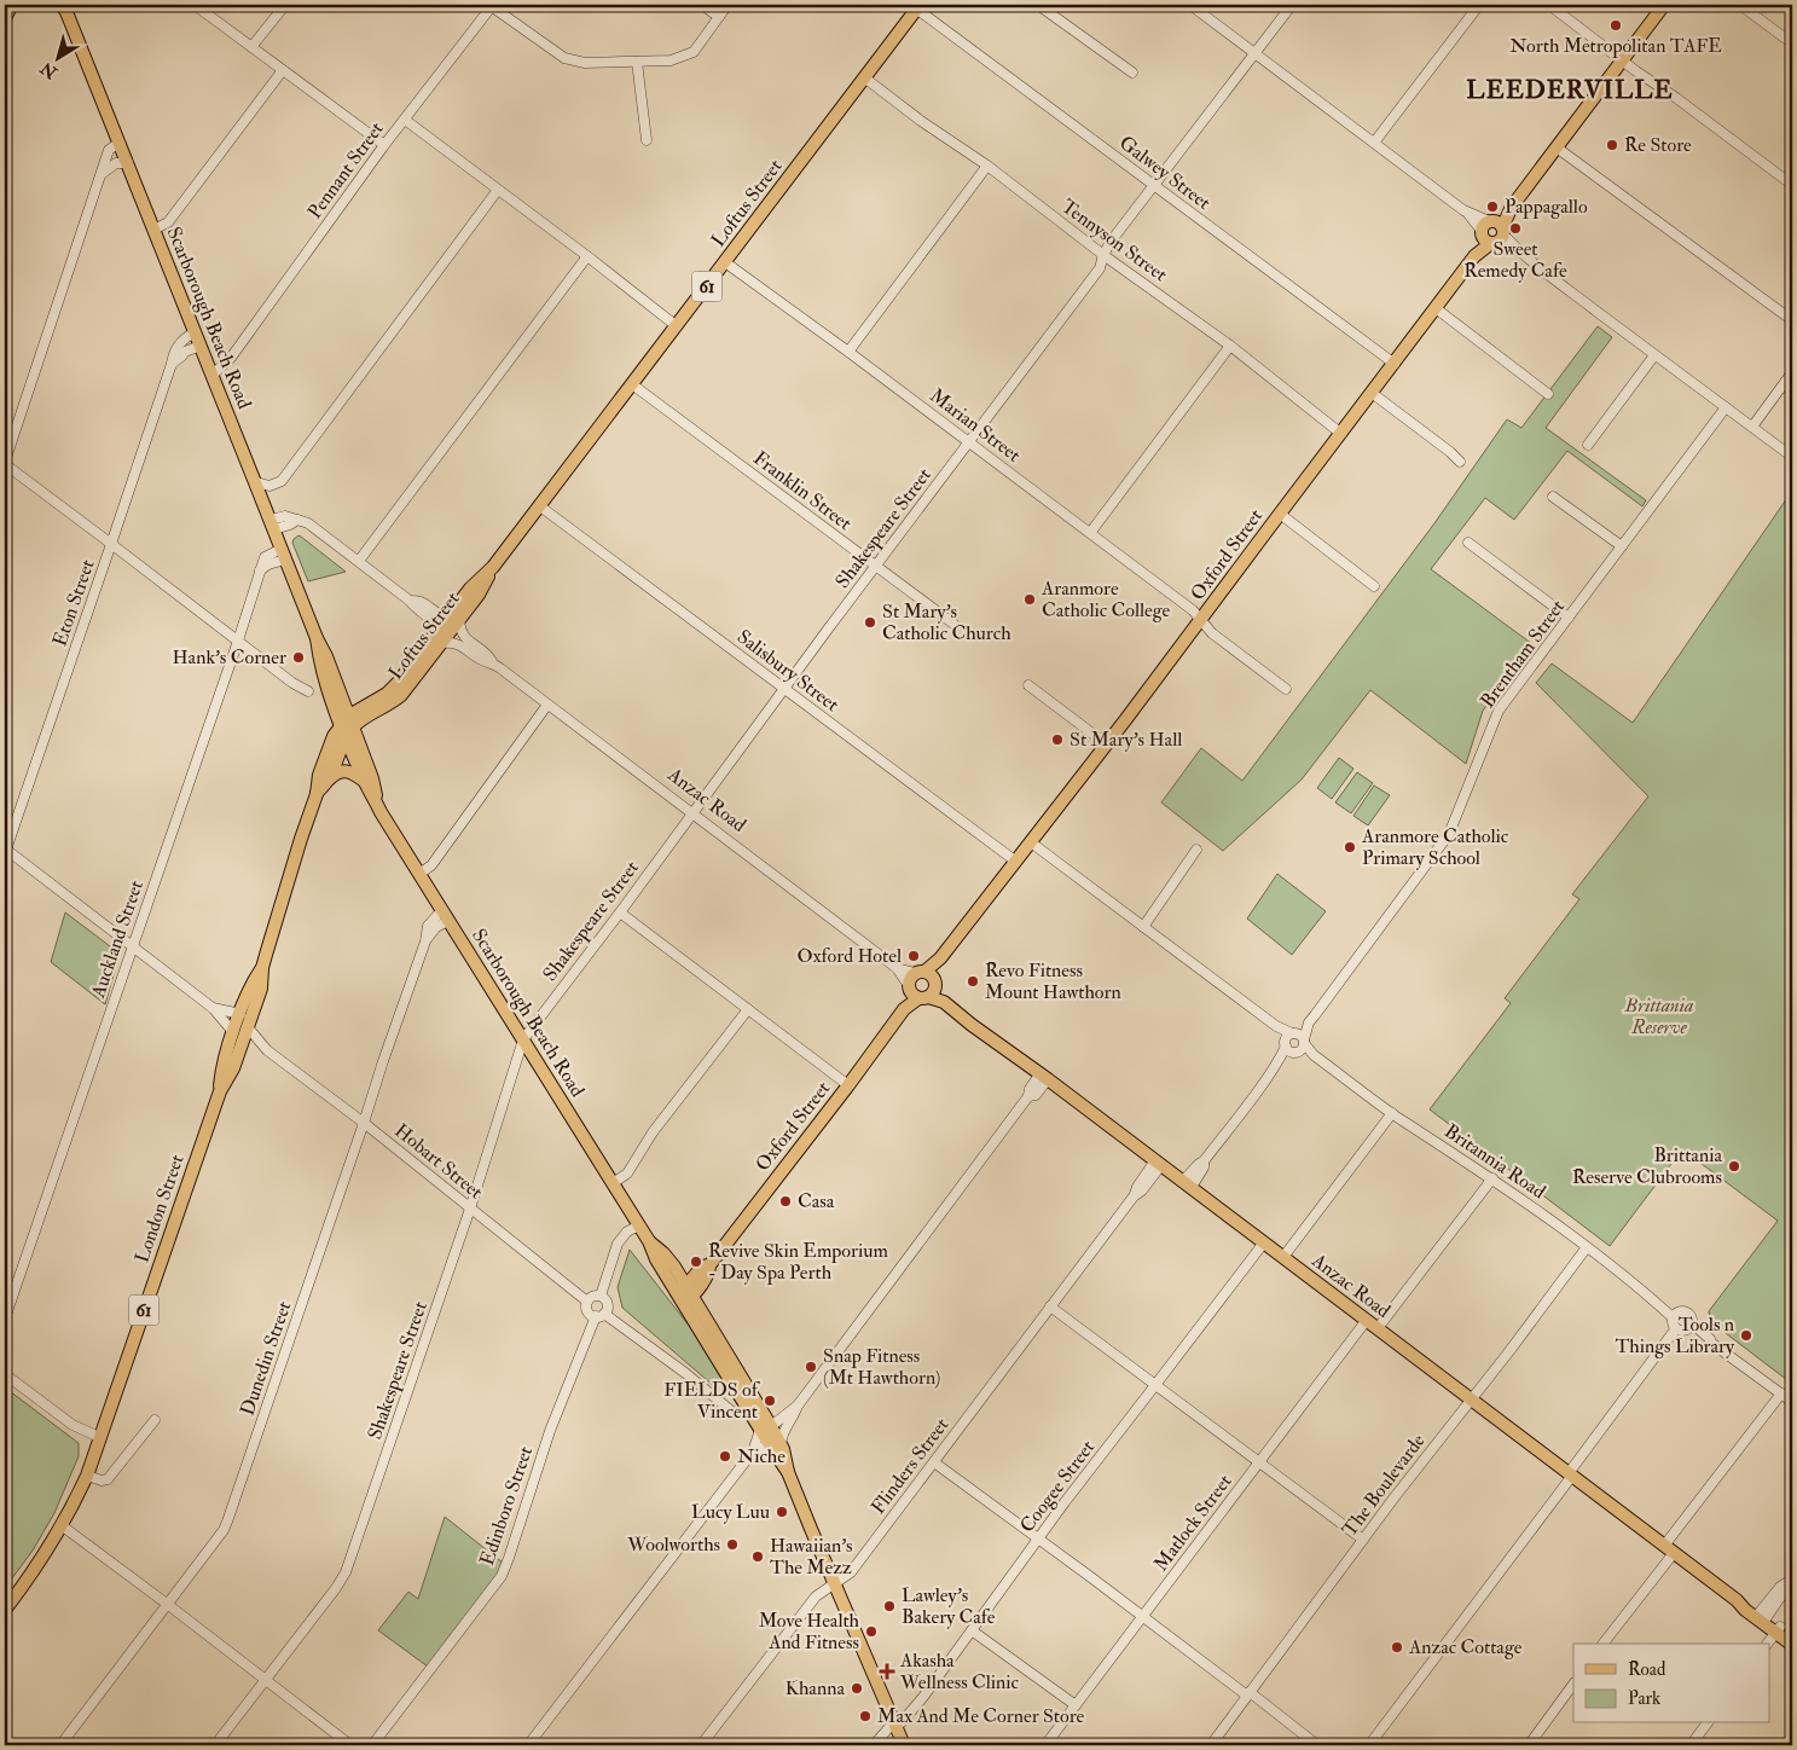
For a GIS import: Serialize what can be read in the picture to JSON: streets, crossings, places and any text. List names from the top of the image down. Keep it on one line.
{"streets":{"main road":["Loftus Street","61","Scarborough Beach Road","Oxford Street","Anzac Road","London Street"],"street":["Pennant Street","Galwey Street","Tennyson Street","Marian Street","Franklin Street","Shakespeare Street","Eton Street","Brentham Street","Salisbury Street","Auckland Street","Hobart Street","Britannia Road","Dunedin Street","Flinders Street","The Boulevarde","Coogee Street","Edinboro Street","Matlock Street"]},"crossings":[["Pennant Street","Scarborough Beach Road"],["Galwey Street","Loftus Street"],["Galwey Street","Shakespeare Street"],["Galwey Street","Oxford Street"],["Loftus Street","Tennyson Street"],["Loftus Street","Scarborough Beach Road"],["Loftus Street","Marian Street"],["Loftus Street","Franklin Street"],["Loftus Street","Salisbury Street"],["Loftus Street","Anzac Road"],["Loftus Street","London Street"],["Tennyson Street","Shakespeare Street"],["Tennyson Street","Oxford Street"],["Scarborough Beach Road","Shakespeare Street"],["Scarborough Beach Road","Oxford Street"],["Scarborough Beach Road","Eton Street"],["Scarborough Beach Road","Auckland Street"],["Scarborough Beach Road","London Street"],["Scarborough Beach Road","Dunedin Street"],["Scarborough Beach Road","Flinders Street"],["Scarborough Beach Road","Coogee Street"],["Marian Street","Shakespeare Street"],["Marian Street","Oxford Street"],["Franklin Street","Shakespeare Street"],["Shakespeare Street","Salisbury Street"],["Shakespeare Street","Anzac Road"],["Shakespeare Street","Hobart Street"],["Oxford Street","Salisbury Street"],["Oxford Street","Anzac Road"],["Brentham Street","Britannia Road"],["Anzac Road","Flinders Street"],["Anzac Road","The Boulevarde"],["Anzac Road","Coogee Street"],["Anzac Road","Matlock Street"],["Hobart Street","London Street"],["Hobart Street","Dunedin Street"],["Hobart Street","Edinboro Street"],["Britannia Road","The Boulevarde"]],"districts":["LEEDERVILLE"],"parks":["Brittania Reserve"],"places":{"other":["North Metropolitan TAFE","Re Store","Pappagallo","Sweet Remedy Cafe","Aranmore Catholic College","St Mary's Catholic Church","Hank's Corner","St Mary's Hall","Aranmore Catholic Primary School","Oxford Hotel","Revo Fitness Mount Hawthorn","Brittania Reserve Clubrooms","Casa","Revive Skin Emporium - Day Spa Perth","Tools n Things Library","Snap Fitness (Mt Hawthorn)","FIELDS of Vincent","Niche","Lucy Luu","Woolworths","Hawaiian's The Mezz","Lawley's Bakery Cafe","Move Health And Fitness","Anzac Cottage","Khanna","Max And Me Corner Store"],"health":["Akasha Wellness Clinic"]},"legend":["Road","Park"],"north":"bottom left"}
